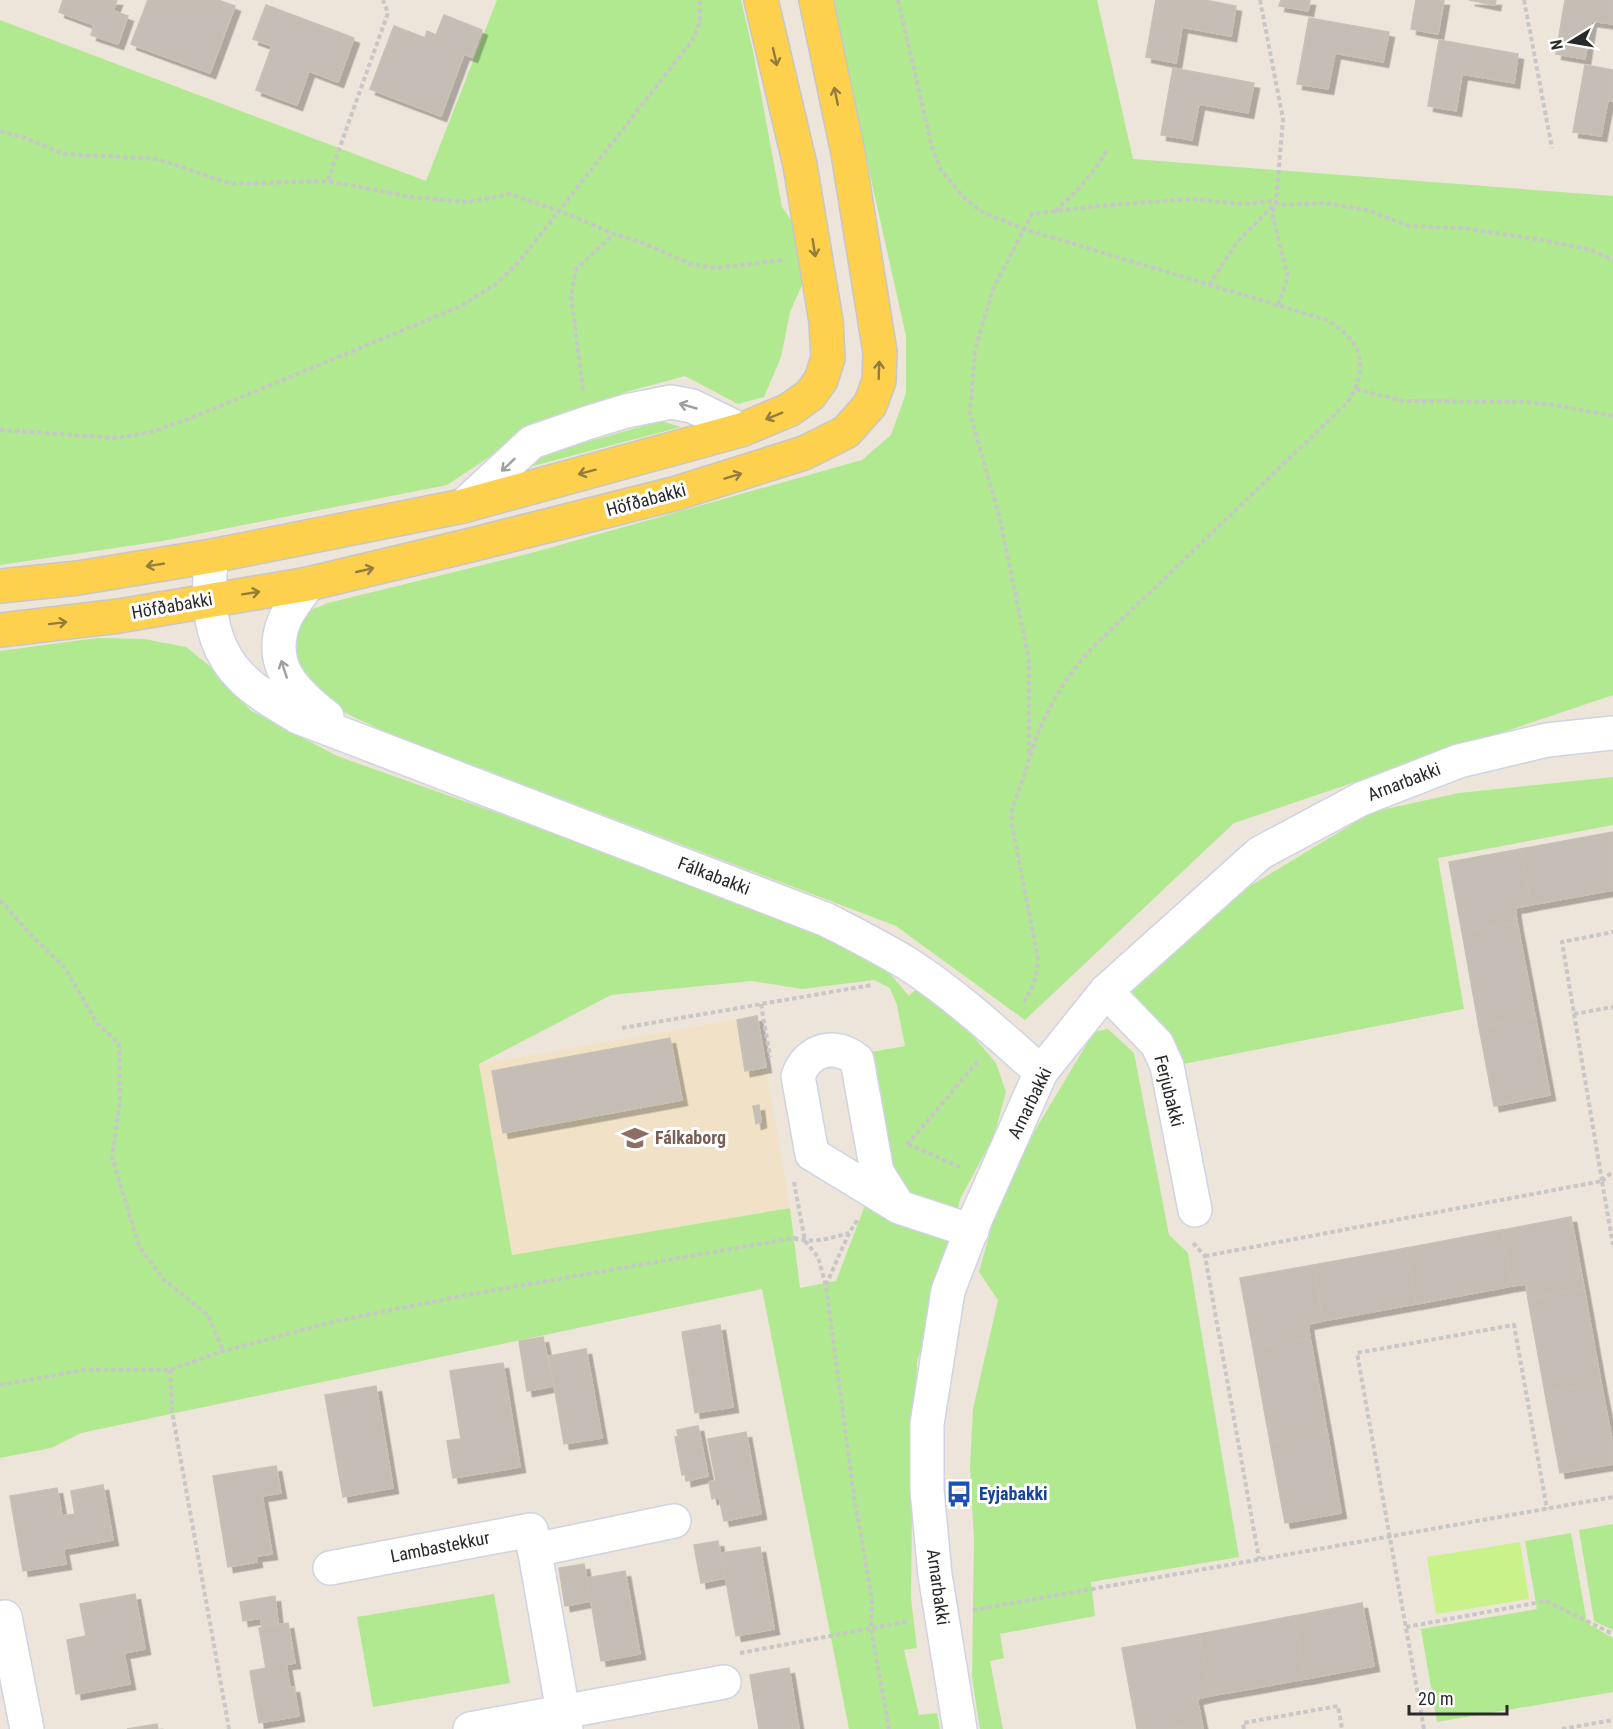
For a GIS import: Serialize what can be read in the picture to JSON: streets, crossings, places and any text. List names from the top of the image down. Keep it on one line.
{"streets":{"main road":["Höfðabakki"],"street":["Arnarbakki","Fálkabakki","Ferjubakki","Lambastekkur"]},"crossings":[["Höfðabakki","Fálkabakki"],["Arnarbakki","Fálkabakki"],["Arnarbakki","Ferjubakki"]],"places":{"school or university":["Fálkaborg"],"bus stop":["Eyjabakki"]},"scale_bar":"20 m","north":"left"}
